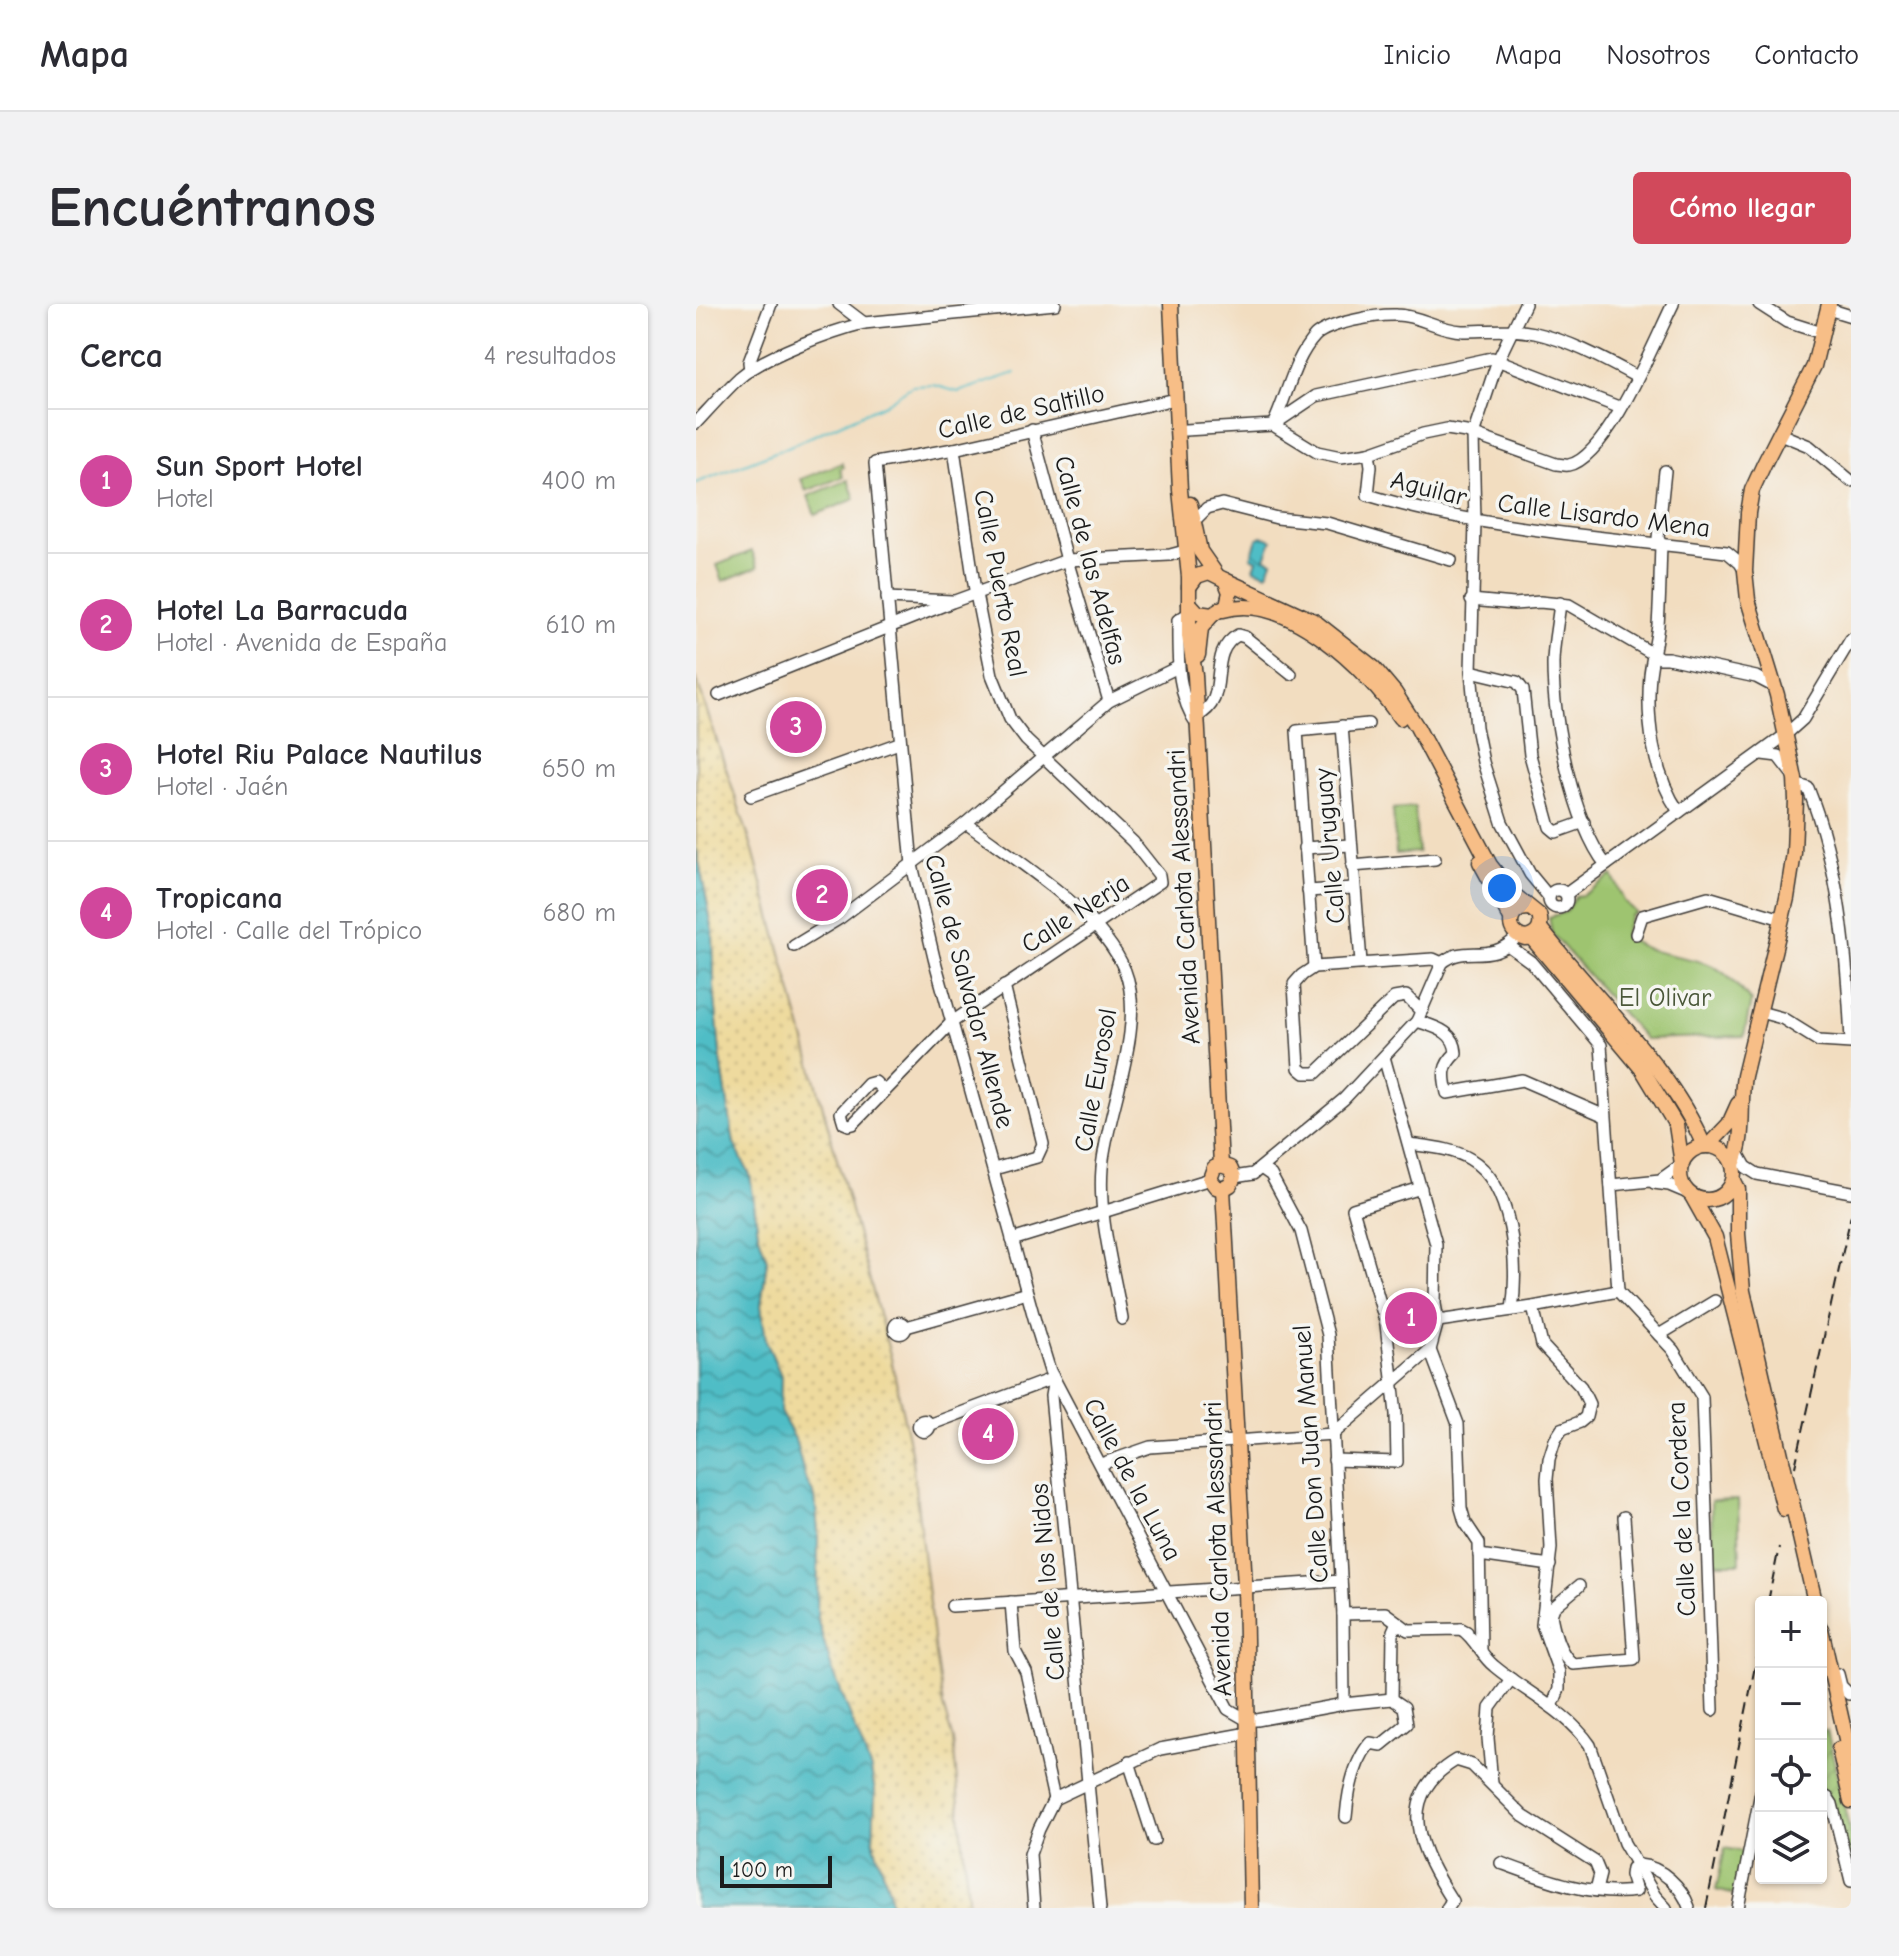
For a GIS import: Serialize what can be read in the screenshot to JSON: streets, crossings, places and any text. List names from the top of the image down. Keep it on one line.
{"streets":{"main road":["Avenida Carlota Alessandri"],"street":["Calle de Saltillo","Aguilar","Calle Lisardo Mena","Calle de las Adelfas","Calle Puerto Real","Calle Uruguay","Calle Nerja","Calle de Salvador Allende","Calle Eurosol","Calle Don Juan Manuel","Calle de la Luna","Calle de la Cordera","Calle de los Nidos"]},"crossings":[["Calle de Saltillo","Calle de las Adelfas"],["Calle de Saltillo","Calle Puerto Real"],["Calle de Saltillo","Calle de Salvador Allende"],["Aguilar","Calle Lisardo Mena"],["Calle Puerto Real","Calle Nerja"],["Avenida Carlota Alessandri","Calle de la Luna"],["Calle Nerja","Calle de Salvador Allende"],["Calle Nerja","Calle Eurosol"],["Calle de Salvador Allende","Calle de la Luna"],["Calle de Salvador Allende","Calle de los Nidos"],["Calle de la Luna","Calle de los Nidos"]],"parks":["El Olivar"],"scale_bar":"100 m","page":{"header":"Mapa","nav":["Inicio","Mapa","Nosotros","Contacto"],"buttons":"Cómo llegar","title":"Encuéntranos","heading":["Cerca","4 resultados"],"list":[{"mark":"1","name":"Sun Sport Hotel","note":"Hotel","value":"400 m"},{"mark":"2","name":"Hotel La Barracuda","note":"Hotel · Avenida de España","value":"610 m"},{"mark":"3","name":"Hotel Riu Palace Nautilus","note":"Hotel · Jaén","value":"650 m"},{"mark":"4","name":"Tropicana","note":"Hotel · Calle del Trópico","value":"680 m"}],"pins":["3","2","1","4"],"map_buttons":["+","−"],"scale":"100 m"}}
